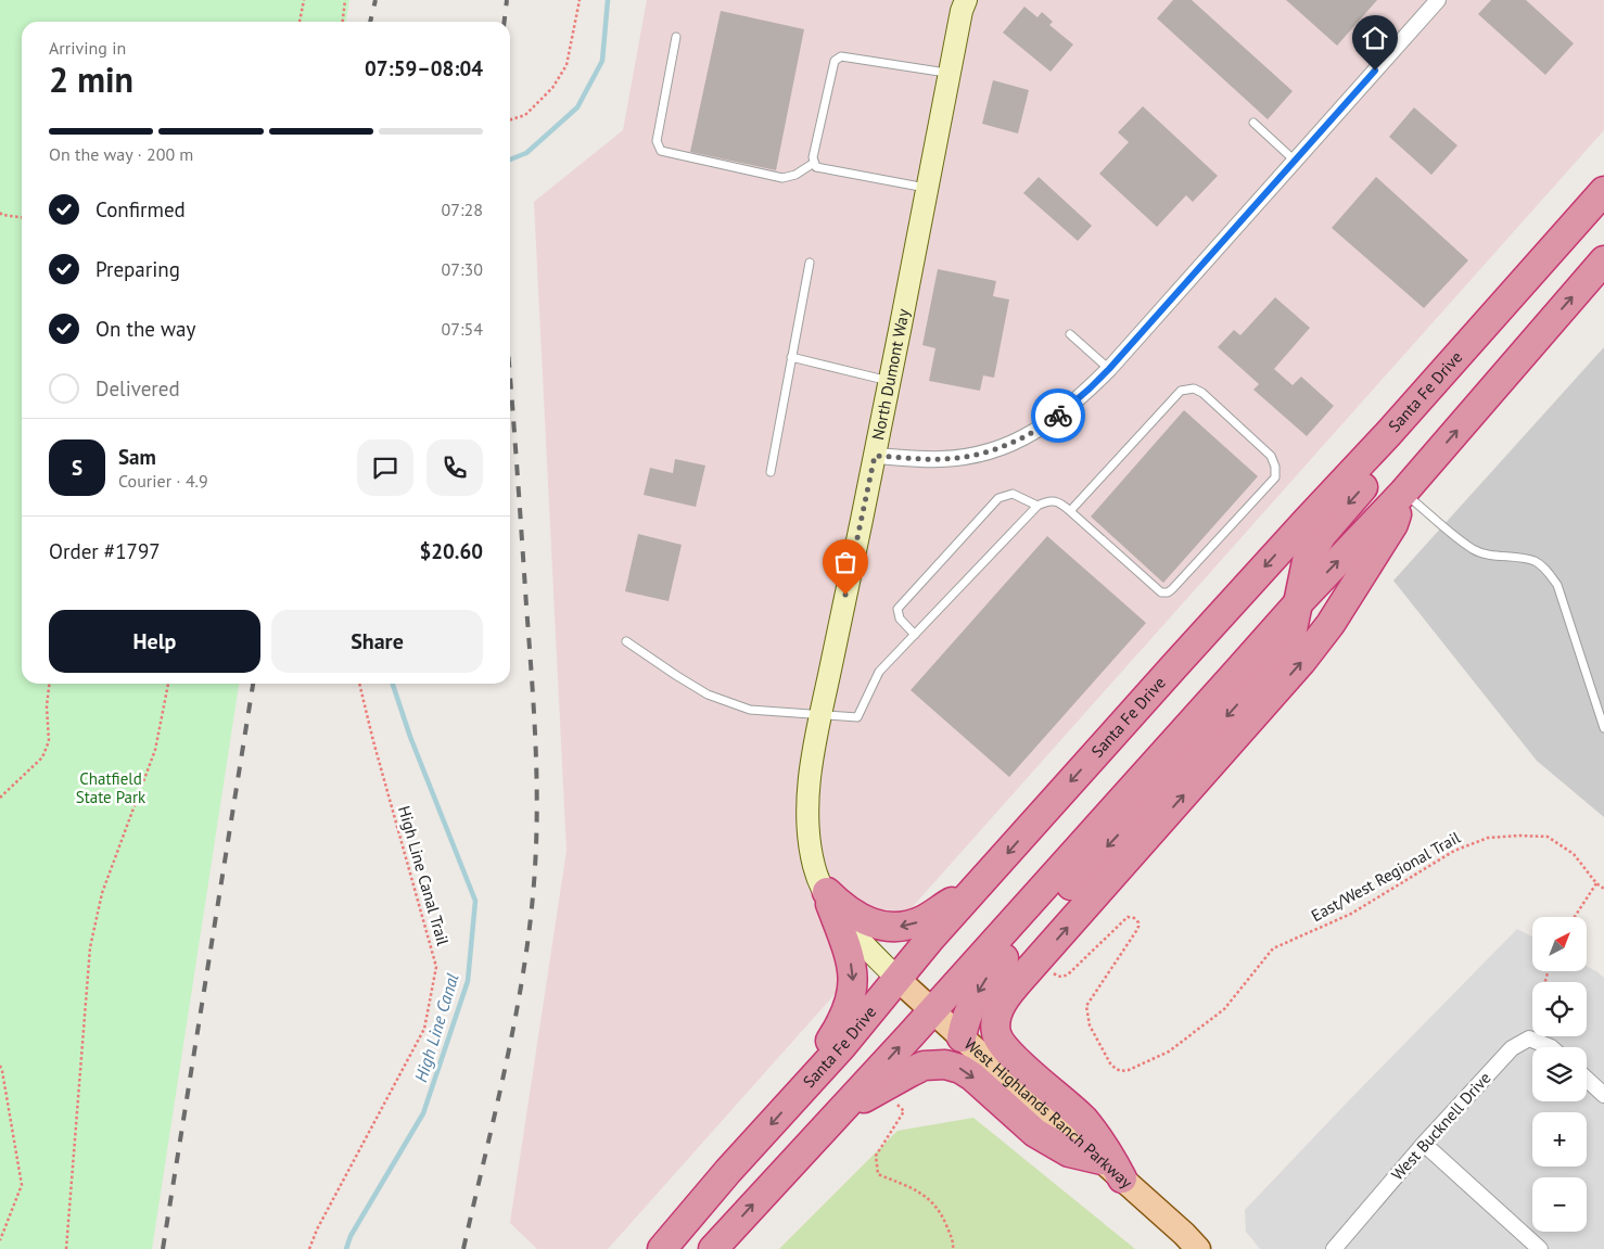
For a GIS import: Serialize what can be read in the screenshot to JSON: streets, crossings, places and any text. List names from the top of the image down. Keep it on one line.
{"streets":{"highway":["Santa Fe Drive"],"main road":["West Highlands Ranch Parkway"],"street":["North Dumont Way","West Bucknell Drive"],"path":["High Line Canal Trail","East/West Regional Trail"]},"crossings":[["North Dumont Way","Santa Fe Drive"],["North Dumont Way","West Highlands Ranch Parkway"],["Santa Fe Drive","West Highlands Ranch Parkway"]],"water":["High Line Canal"],"parks":["Chatfield State Park"],"north":"top right","page":{"heading":["2 min","Arriving in","07:59–08:04"],"panel":["Sam","Courier · 4.9","Order #1797","$20.60"],"bar":"On the way · 200 m","list":[["Confirmed","07:28"],["Preparing","07:30"],["On the way","07:54"],"Delivered"],"round":"S","buttons":["Help","Share"],"map_buttons":["+","−"]}}
